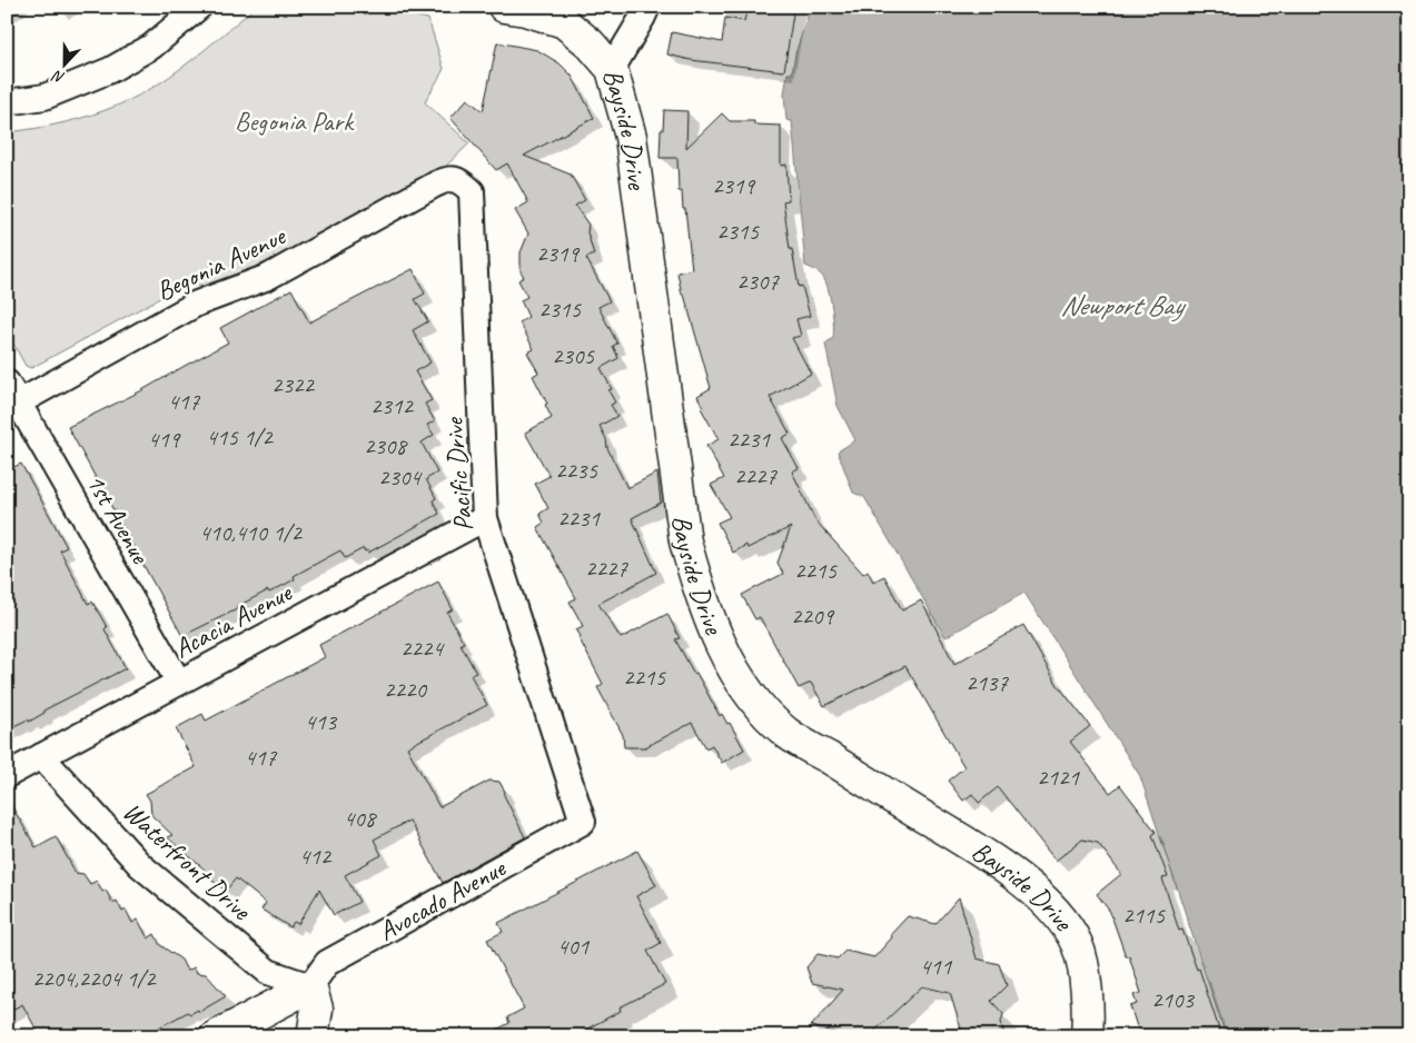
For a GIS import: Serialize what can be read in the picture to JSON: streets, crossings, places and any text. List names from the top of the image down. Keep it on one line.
{"streets":{"main road":["Bayside Drive","Avocado Avenue"],"street":["Begonia Avenue","Pacific Drive","1st Avenue","Acacia Avenue","Waterfront Drive"]},"crossings":[["Begonia Avenue","Pacific Drive"],["Begonia Avenue","1st Avenue"],["Pacific Drive","Acacia Avenue"],["Pacific Drive","Avocado Avenue"],["1st Avenue","Acacia Avenue"],["Acacia Avenue","Waterfront Drive"],["Waterfront Drive","Avocado Avenue"]],"water":["Newport Bay"],"parks":["Begonia Park"],"house_numbers":["2319","2315","2319","2307","2315","2305","2322","417","2312","415 1/2","419","2231","2308","2235","2227","2304","2231","410,410 1/2","2227","2215","2209","2224","2215","2137","2220","413","417","2121","408","412","2115","401","411","2204,2204 1/2","2103"],"north":"bottom"}
